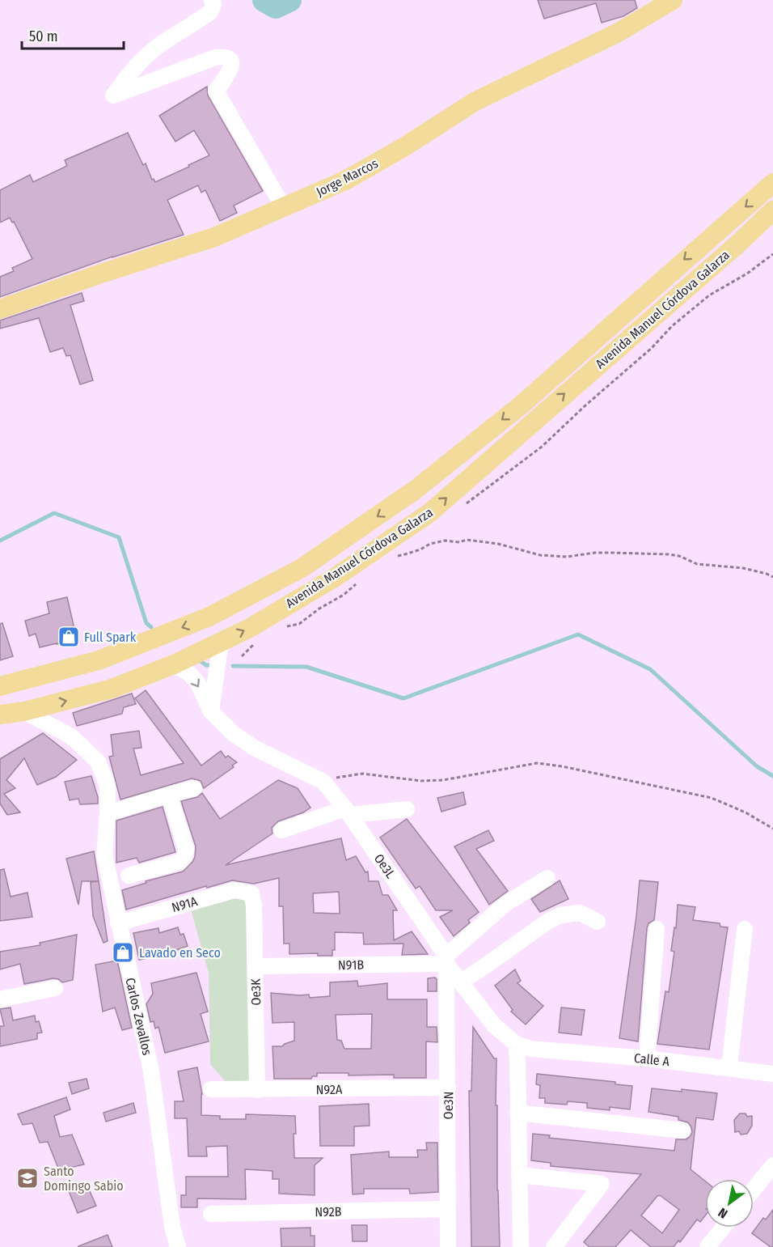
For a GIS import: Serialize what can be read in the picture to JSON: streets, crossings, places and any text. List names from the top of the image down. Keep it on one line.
{"streets":{"main road":["Jorge Marcos","Avenida Manuel Córdova Galarza"],"street":["Oe3L","N91A","N91B","Oe3K","Carlos Zevallos","Calle A","N92A","Oe3N","N92B"]},"crossings":[["Avenida Manuel Córdova Galarza","Oe3L"],["Avenida Manuel Córdova Galarza","Carlos Zevallos"],["Oe3L","N91B"],["Oe3L","Calle A"],["Oe3L","Oe3N"],["N91A","Oe3K"],["N91A","Carlos Zevallos"],["N91B","Oe3K"],["N91B","Oe3N"],["Oe3K","N92A"],["N92A","Oe3N"],["Oe3N","N92B"]],"places":{"shop":["Full Spark","Lavado en Seco"],"school or university":["Santo Domingo Sabio"]},"scale_bar":"50 m","north":"bottom left"}
